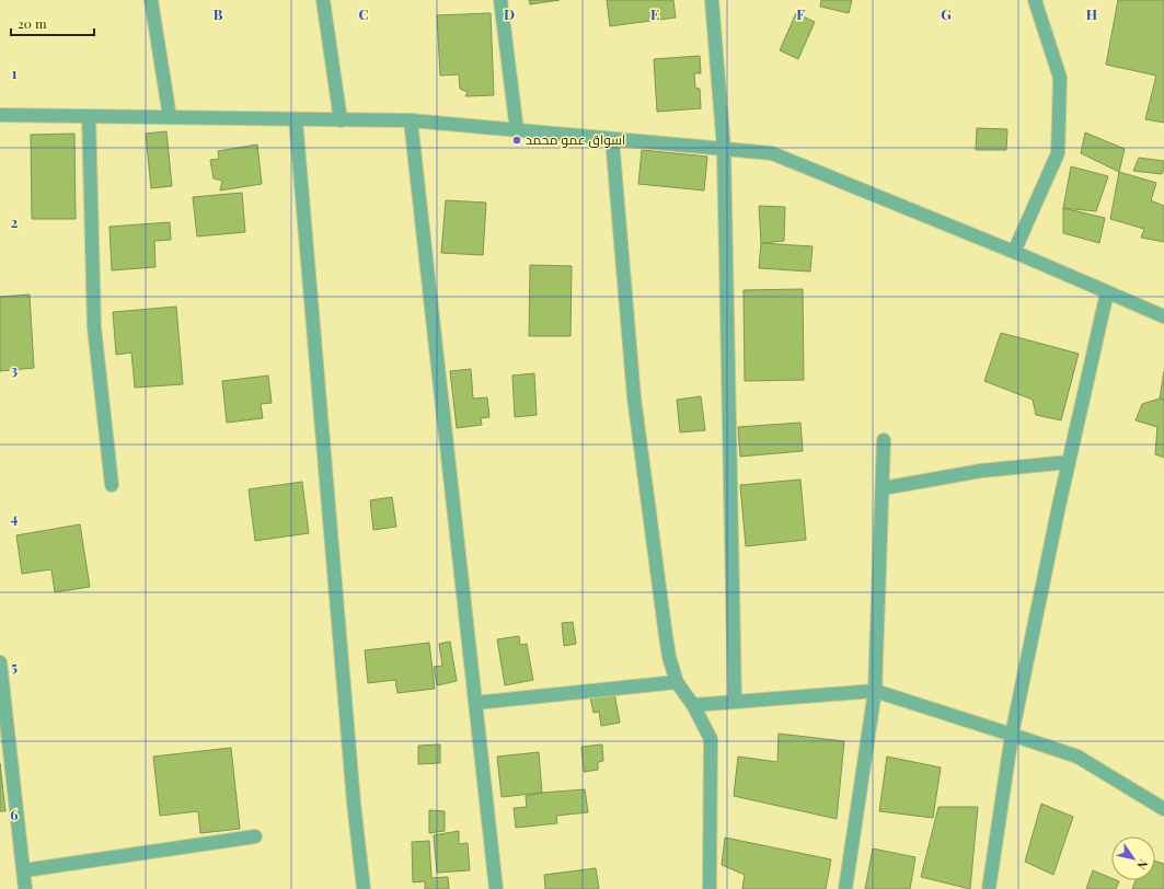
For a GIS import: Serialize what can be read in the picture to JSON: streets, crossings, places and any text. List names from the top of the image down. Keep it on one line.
{"places":["اسواق عمو محمد"],"scale_bar":"20 m","north":"bottom right","grid":{"columns":["B","C","D","E","F","G","H"],"rows":["1","2","3","4","5","6"]}}
